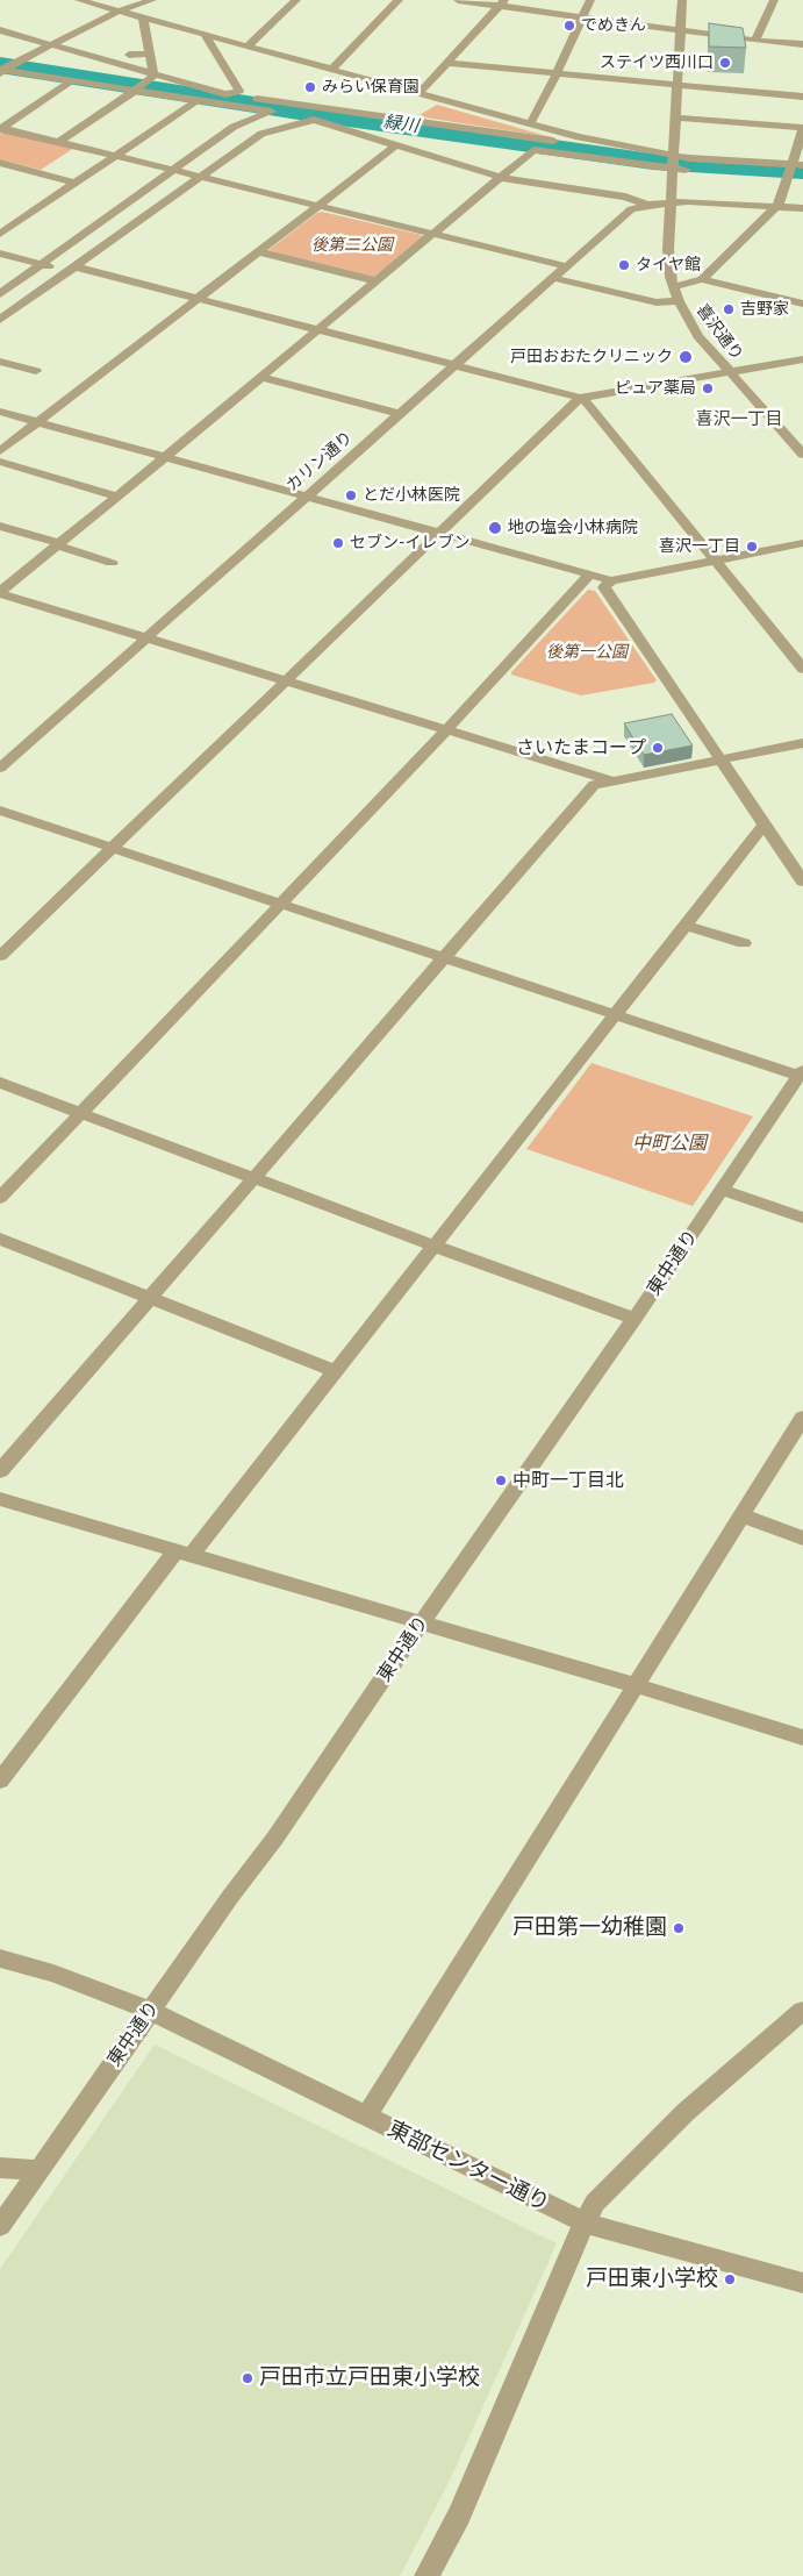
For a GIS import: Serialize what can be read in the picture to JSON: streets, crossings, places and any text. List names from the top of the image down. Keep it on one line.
{"streets":{"street":["喜沢通り","カリン通り","東中通り","東部センター通り"]},"crossings":[["喜沢通り","カリン通り"],["東中通り","東部センター通り"]],"districts":["喜沢一丁目"],"water":["緑川"],"parks":["後第二公園","後第一公園","中町公園"],"places":["でめきん","ステイツ西川口","みらい保育園","タイヤ館","吉野家","戸田おおたクリニック","ピュア薬局","とだ小林医院","地の塩会小林病院","セブン-イレブン","喜沢一丁目","さいたまコープ","中町一丁目北","戸田第一幼稚園","戸田東小学校","戸田市立戸田東小学校"]}
